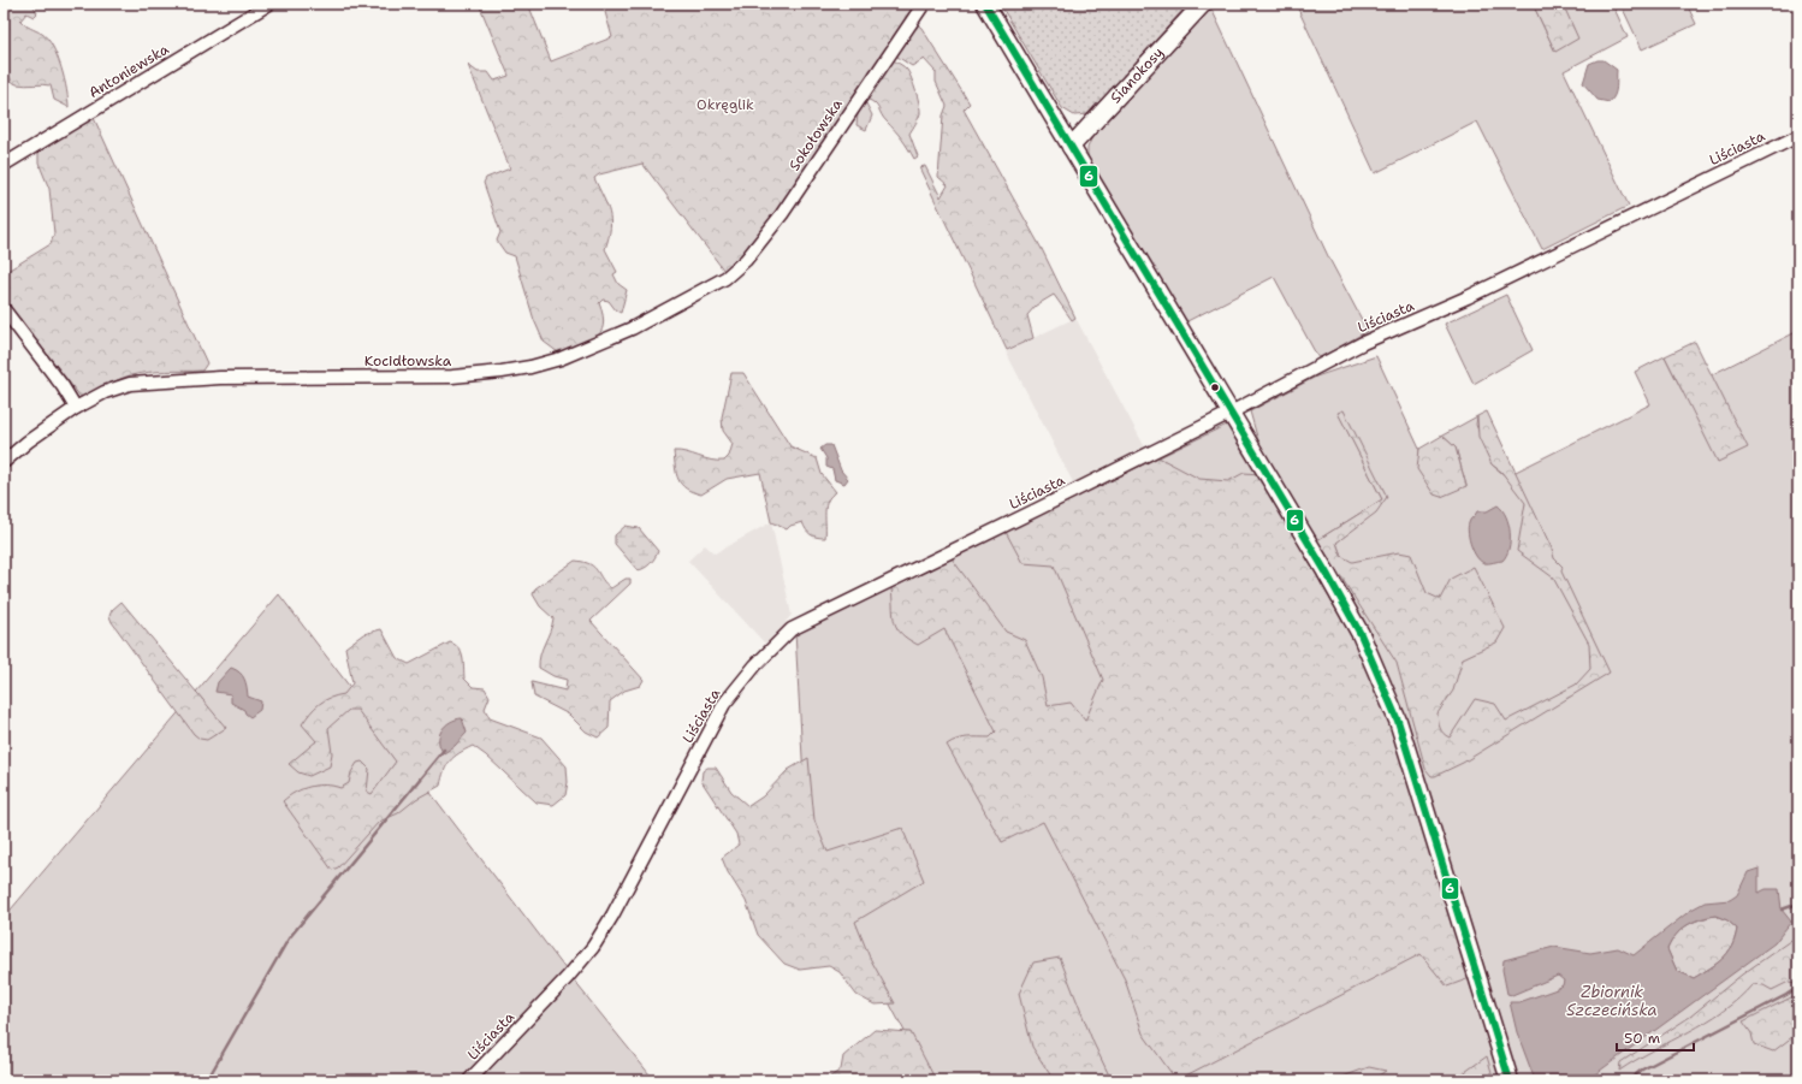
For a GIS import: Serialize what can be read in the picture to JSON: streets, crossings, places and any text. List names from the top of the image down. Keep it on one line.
{"streets":{"main road":["Sianokosy"],"street":["Antoniewska","Sokołowska","Liściasta","Kocidłowska"]},"crossings":[["Sokołowska","Kocidłowska"]],"water":["Zbiornik Szczecińska"],"parks":["Okręglik"],"lines":["transit line 6"],"scale_bar":"50 m"}
